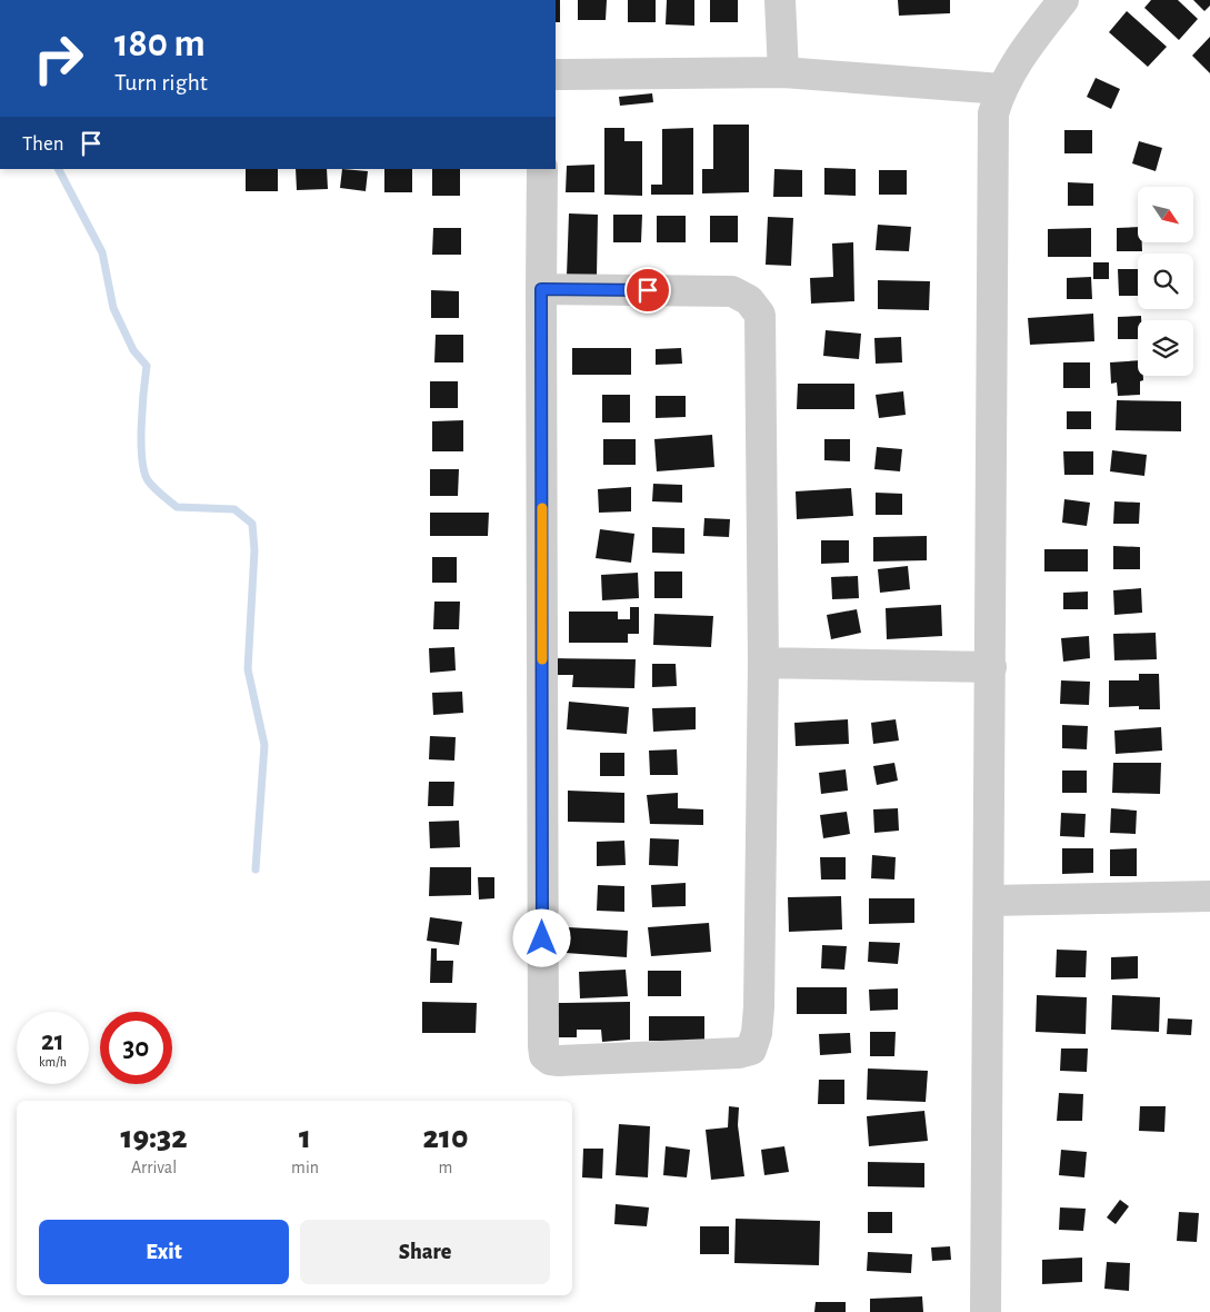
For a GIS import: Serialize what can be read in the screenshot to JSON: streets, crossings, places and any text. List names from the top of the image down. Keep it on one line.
{"north":"bottom right","page":{"turn":["180 m","Turn right"],"then":"Then","speed":"21 km/h","limit":"30","eta":["19:32","Arrival","1","min","210","m"],"buttons":["Exit","Share"]}}
